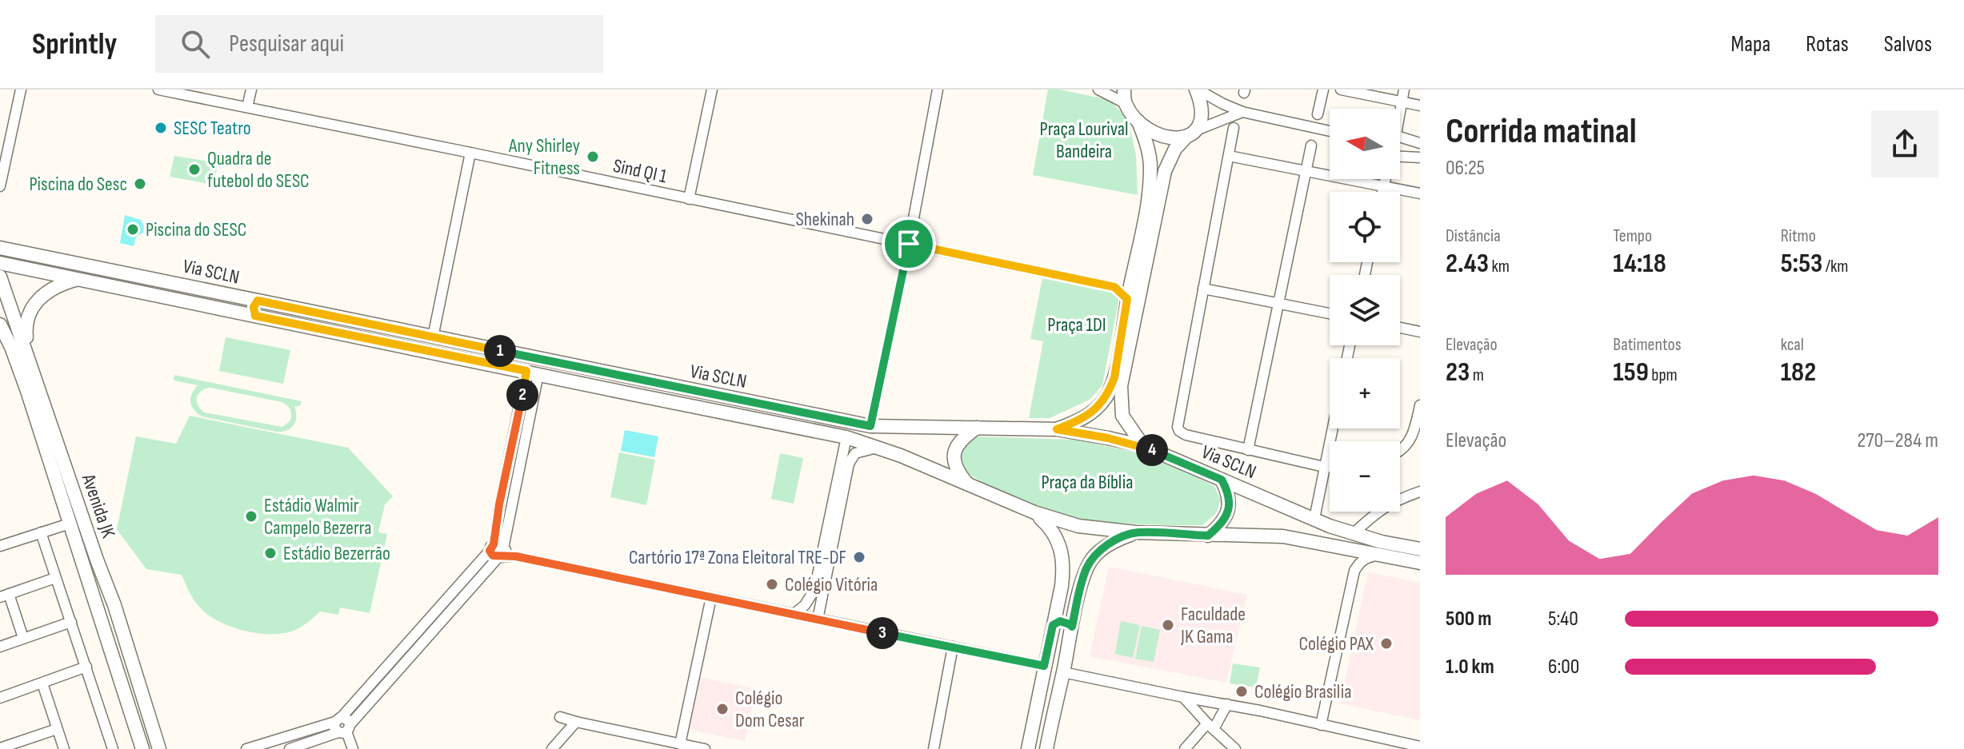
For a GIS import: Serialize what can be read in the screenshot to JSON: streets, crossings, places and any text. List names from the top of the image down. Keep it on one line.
{"streets":{"main road":["Via SCLN","Avenida JK"],"street":["Sind QI 1"]},"parks":["Praça Lourival Bandeira","Praça 1DI","Praça da Bíblia"],"places":["SESC Teatro","Any Shirley Fitness","Quadra de futebol do SESC","Piscina do Sesc","Shekinah","Piscina do SESC","Estádio Walmir Campelo Bezerra","Estádio Bezerrão","Cartório 17ª Zona Eleitoral TRE-DF","Colégio Vitória","Faculdade JK Gama","Colégio PAX","Colégio Brasilia","Colégio Dom Cesar"],"north":"left","page":{"header":"Sprintly","search":"Pesquisar aqui","nav":["Mapa","Rotas","Salvos"],"heading":["Corrida matinal","06:25"],"map_buttons":["+","−"],"stats":[["Distância","2.43 km"],["Tempo","14:18"],["Ritmo","5:53 /km"],["Elevação","23 m"],["Batimentos","159 bpm"],["kcal","182"]],"pins":["1","2","4","3"],"chart":["Elevação","270–284 m"],"list":[{"name":"500 m","note":"5:40"},{"name":"1.0 km","note":"6:00"}]}}
